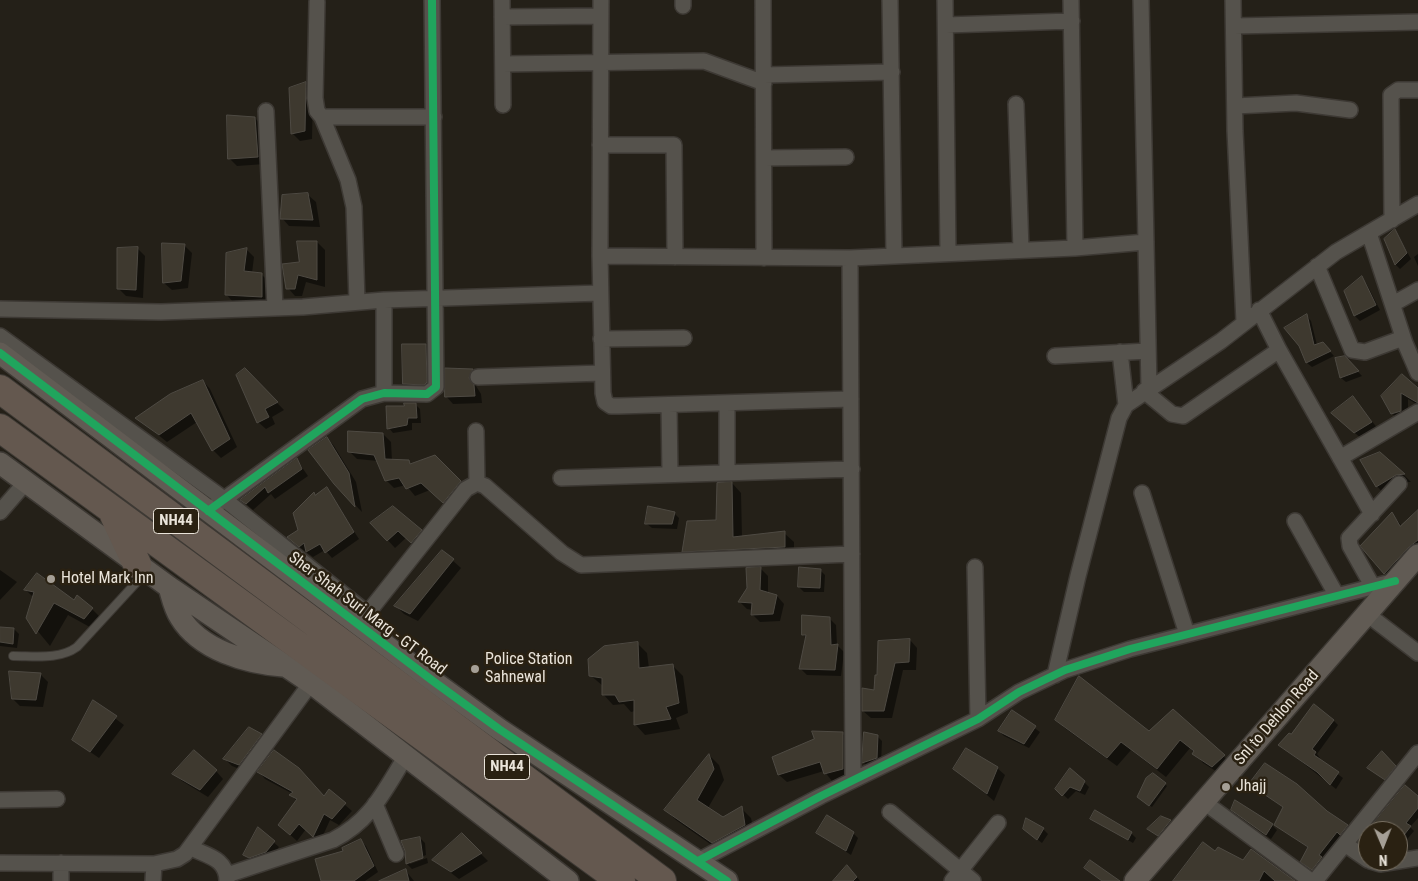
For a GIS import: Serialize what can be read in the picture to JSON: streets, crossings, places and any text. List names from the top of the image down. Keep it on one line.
{"streets":{"highway":["NH44"],"street":["Sher Shah Suri Marg - GT Road","Snl to Dehlon Road"]},"places":["Hotel Mark Inn","Police Station Sahnewal","Jhajj"],"north":"bottom"}
